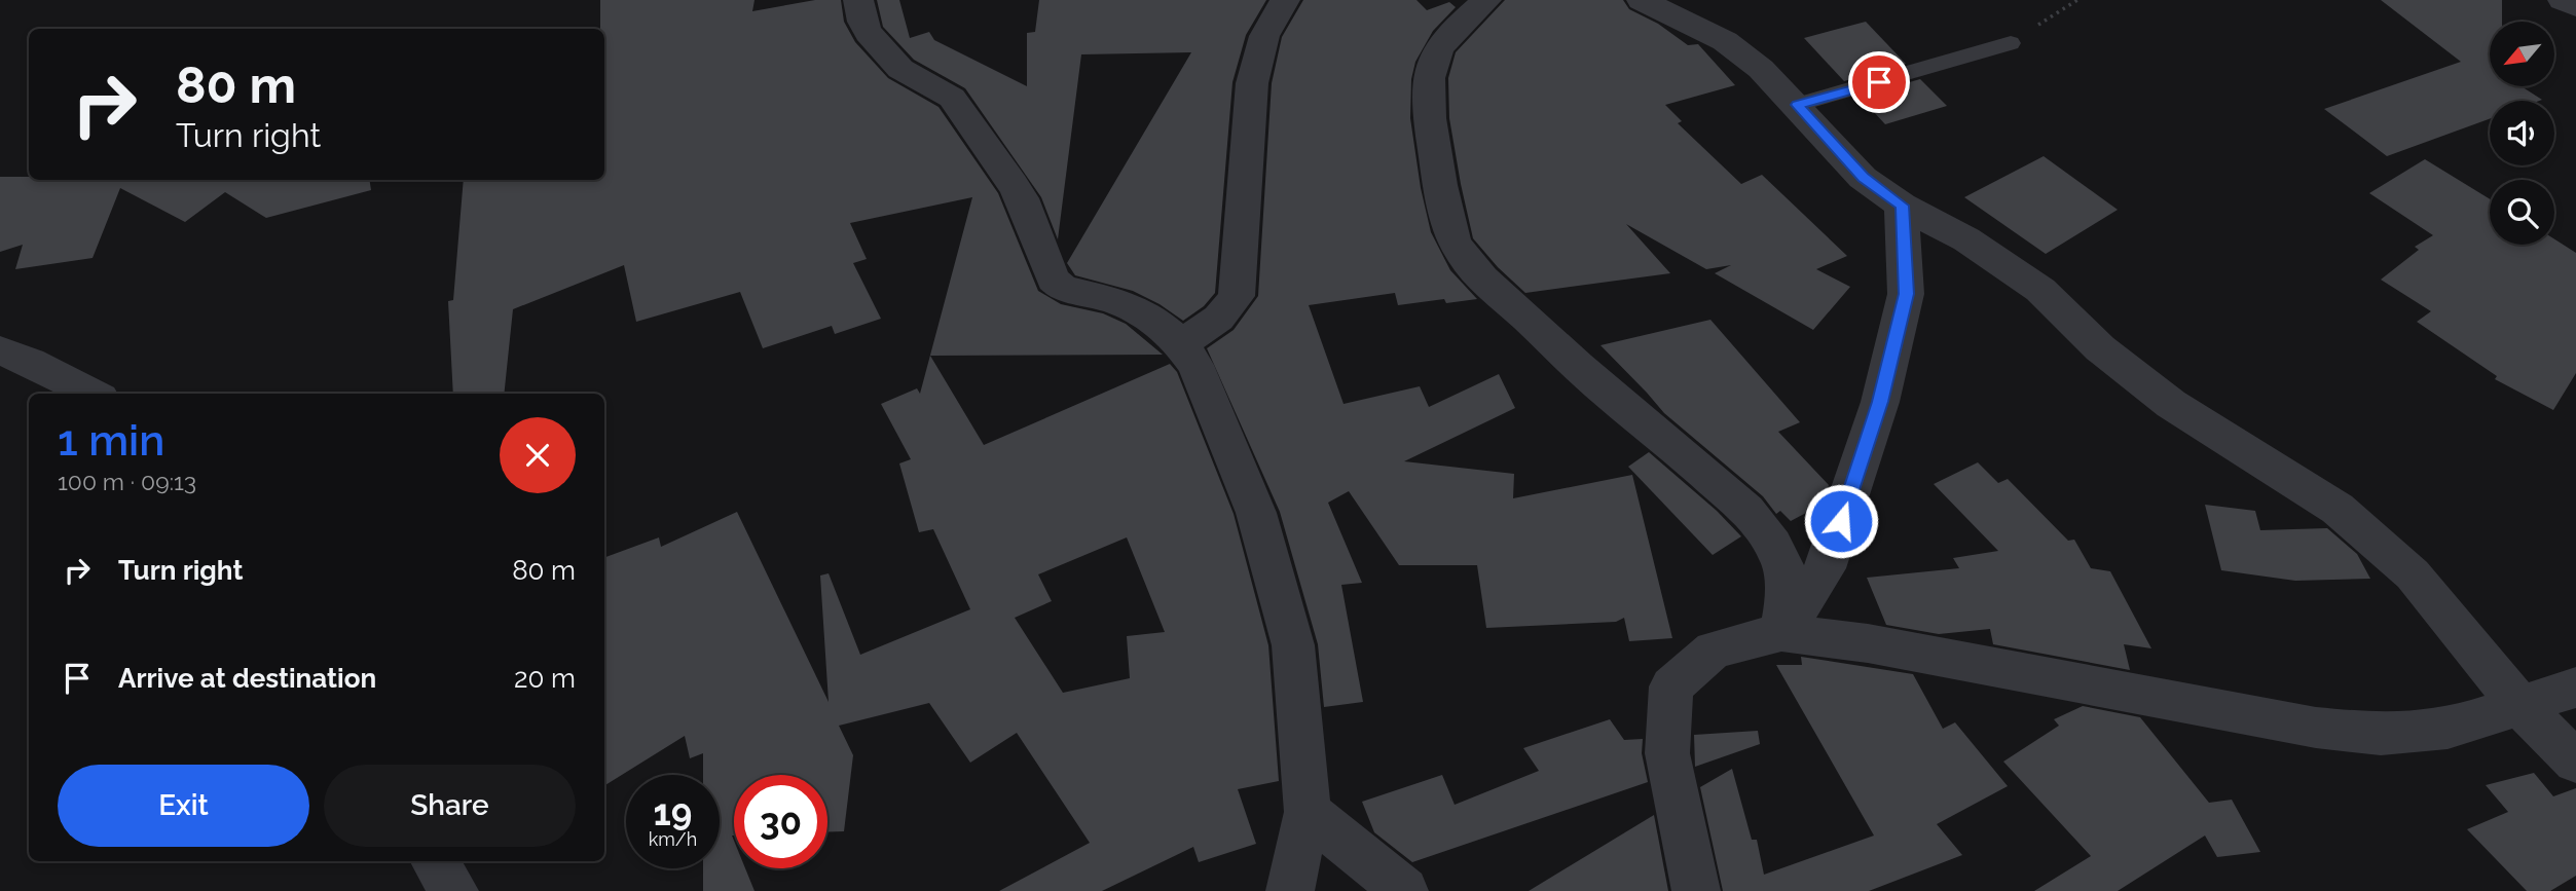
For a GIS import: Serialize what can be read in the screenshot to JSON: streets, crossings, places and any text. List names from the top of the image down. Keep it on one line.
{"north":"bottom left","page":{"turn":["80 m","Turn right"],"heading":["1 min","100 m · 09:13"],"list":[{"name":"Turn right","value":"80 m"},{"name":"Arrive at destination","value":"20 m"}],"buttons":["Exit","Share"],"speed":"19 km/h","limit":"30"}}
